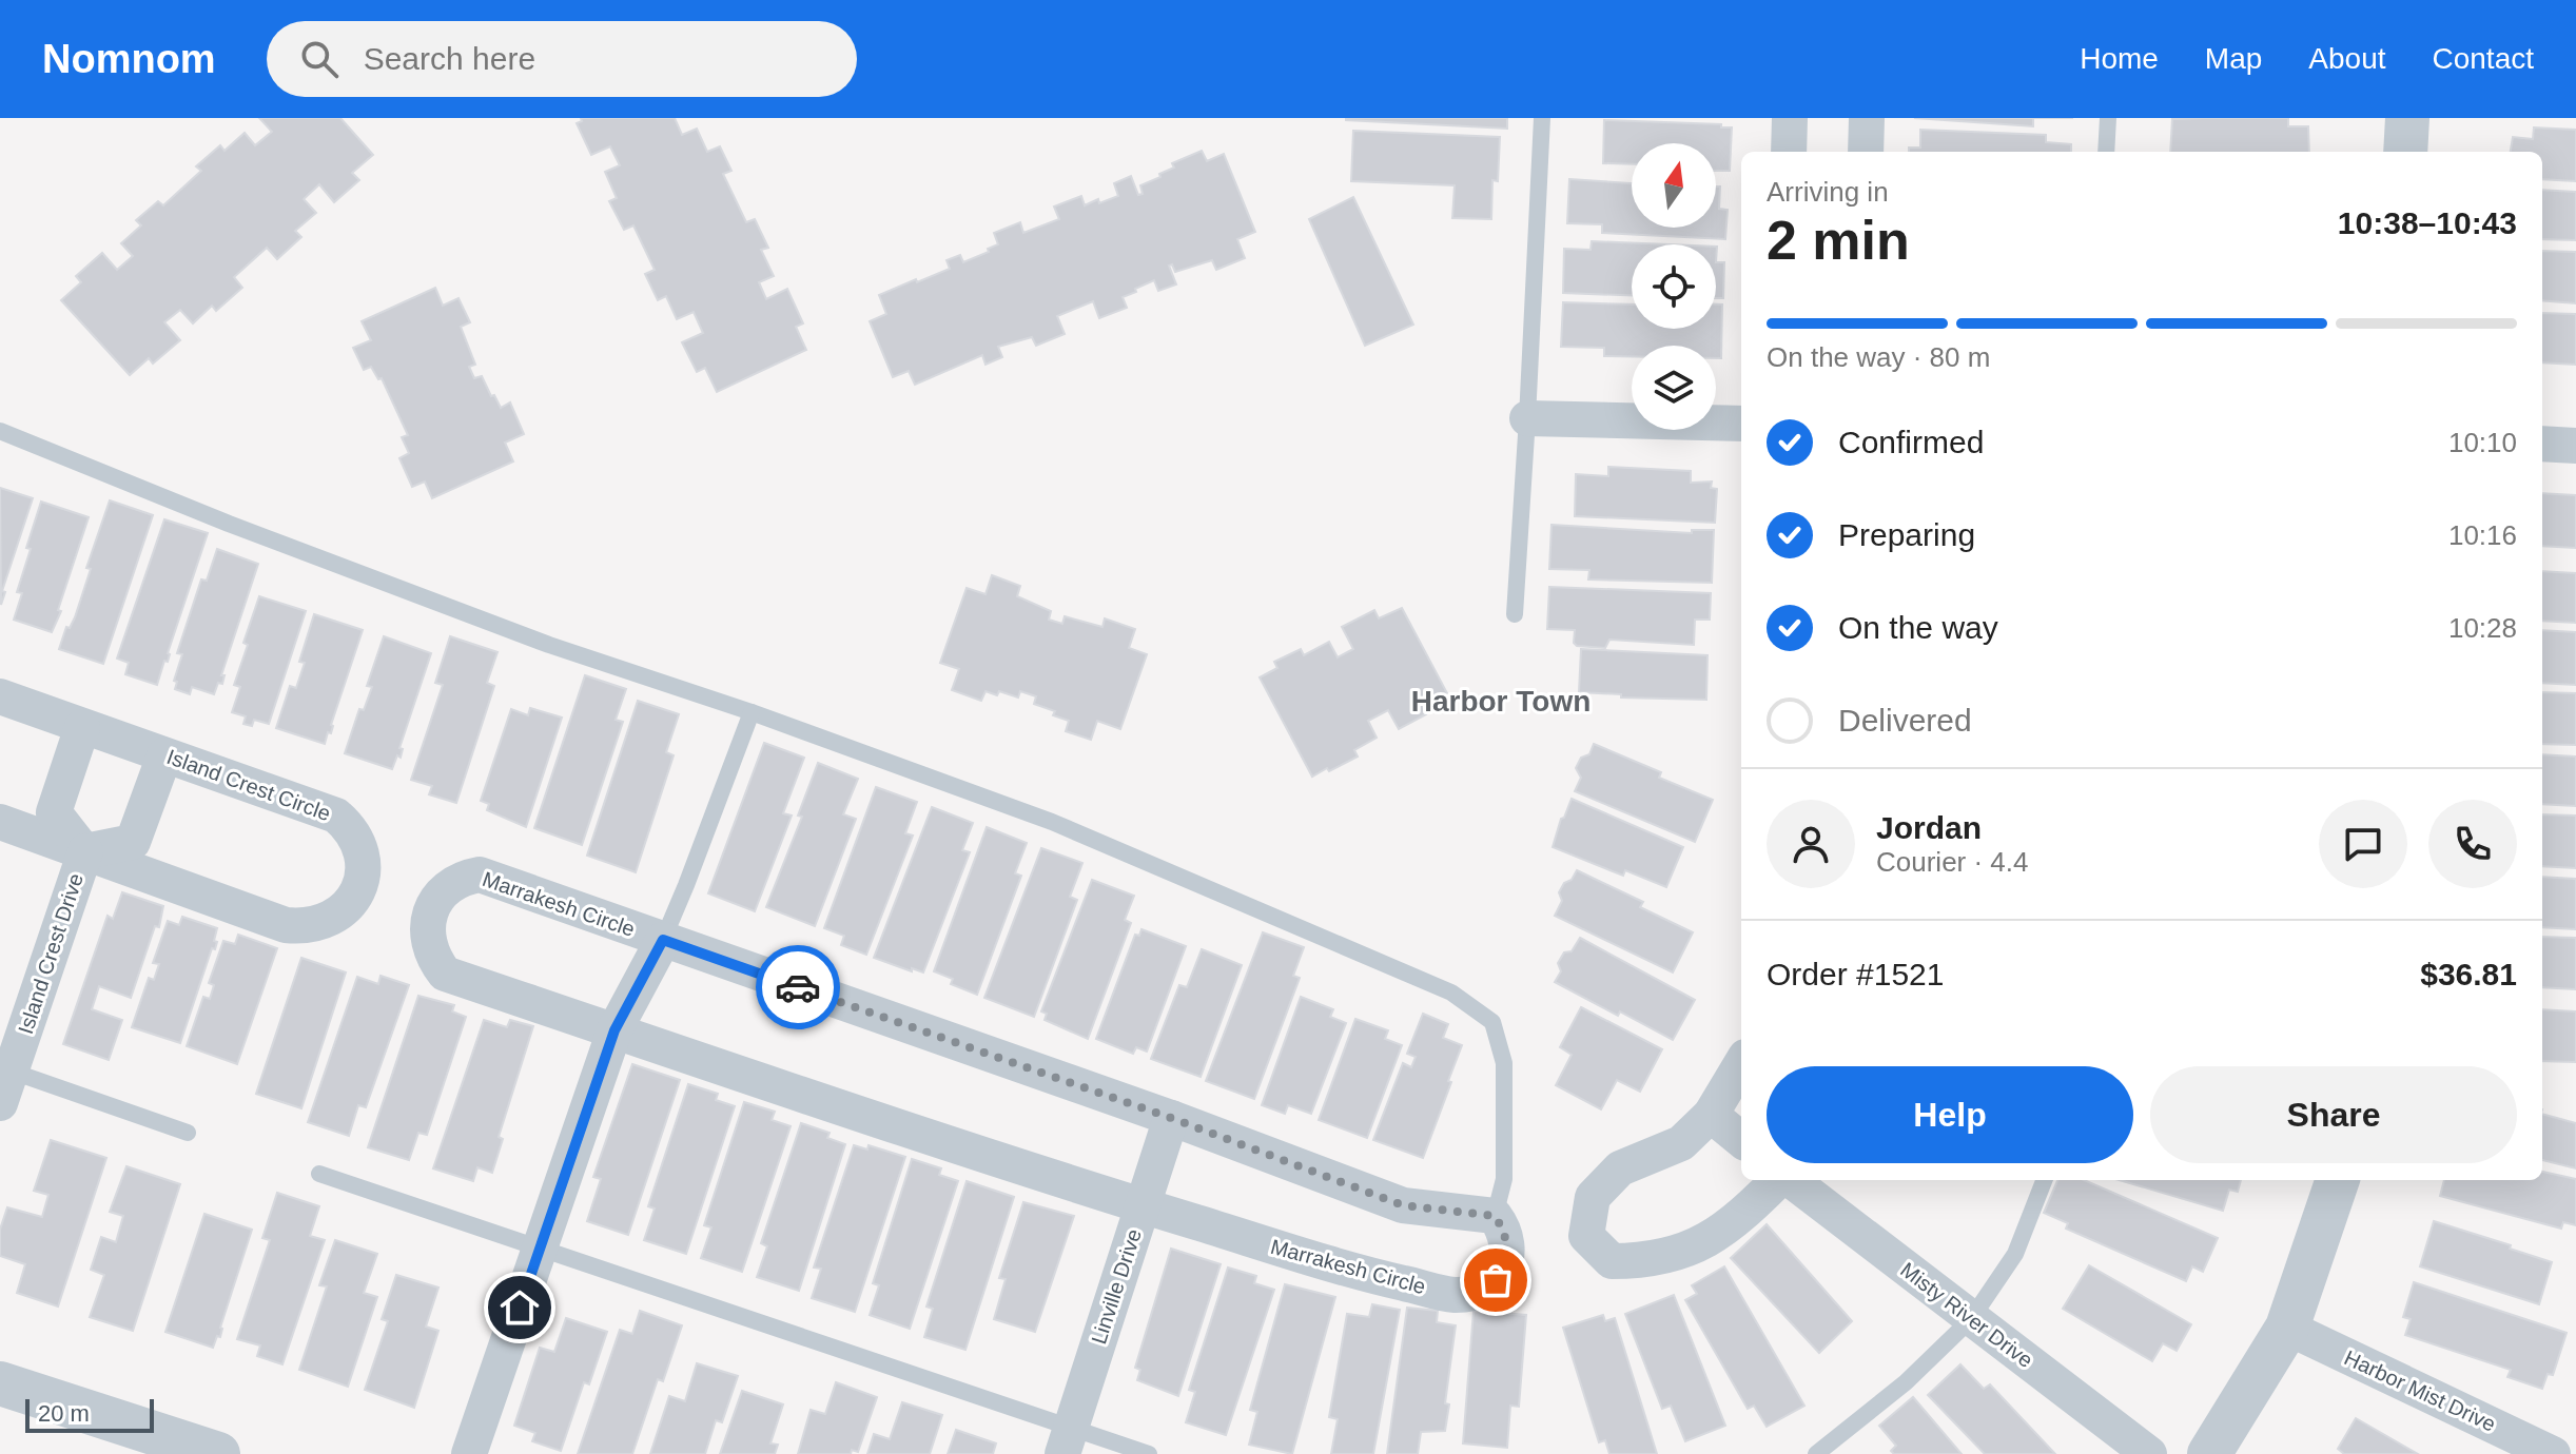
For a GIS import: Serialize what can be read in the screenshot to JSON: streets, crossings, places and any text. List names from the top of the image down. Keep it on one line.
{"streets":{"street":["Island Crest Circle","Marrakesh Circle","Island Crest Drive","Linville Drive","Misty River Drive","Harbor Mist Drive"]},"crossings":[["Island Crest Circle","Island Crest Drive"],["Marrakesh Circle","Linville Drive"]],"districts":["Harbor Town"],"scale_bar":"20 m","north":"top","page":{"header":"Nomnom","search":"Search here","nav":["Home","Map","About","Contact"],"heading":["2 min","Arriving in","10:38–10:43"],"panel":["Jordan","Courier · 4.4","Order #1521","$36.81"],"bar":"On the way · 80 m","list":[["Confirmed","10:10"],["Preparing","10:16"],["On the way","10:28"],"Delivered"],"buttons":["Help","Share"],"scale":"20 m"}}
